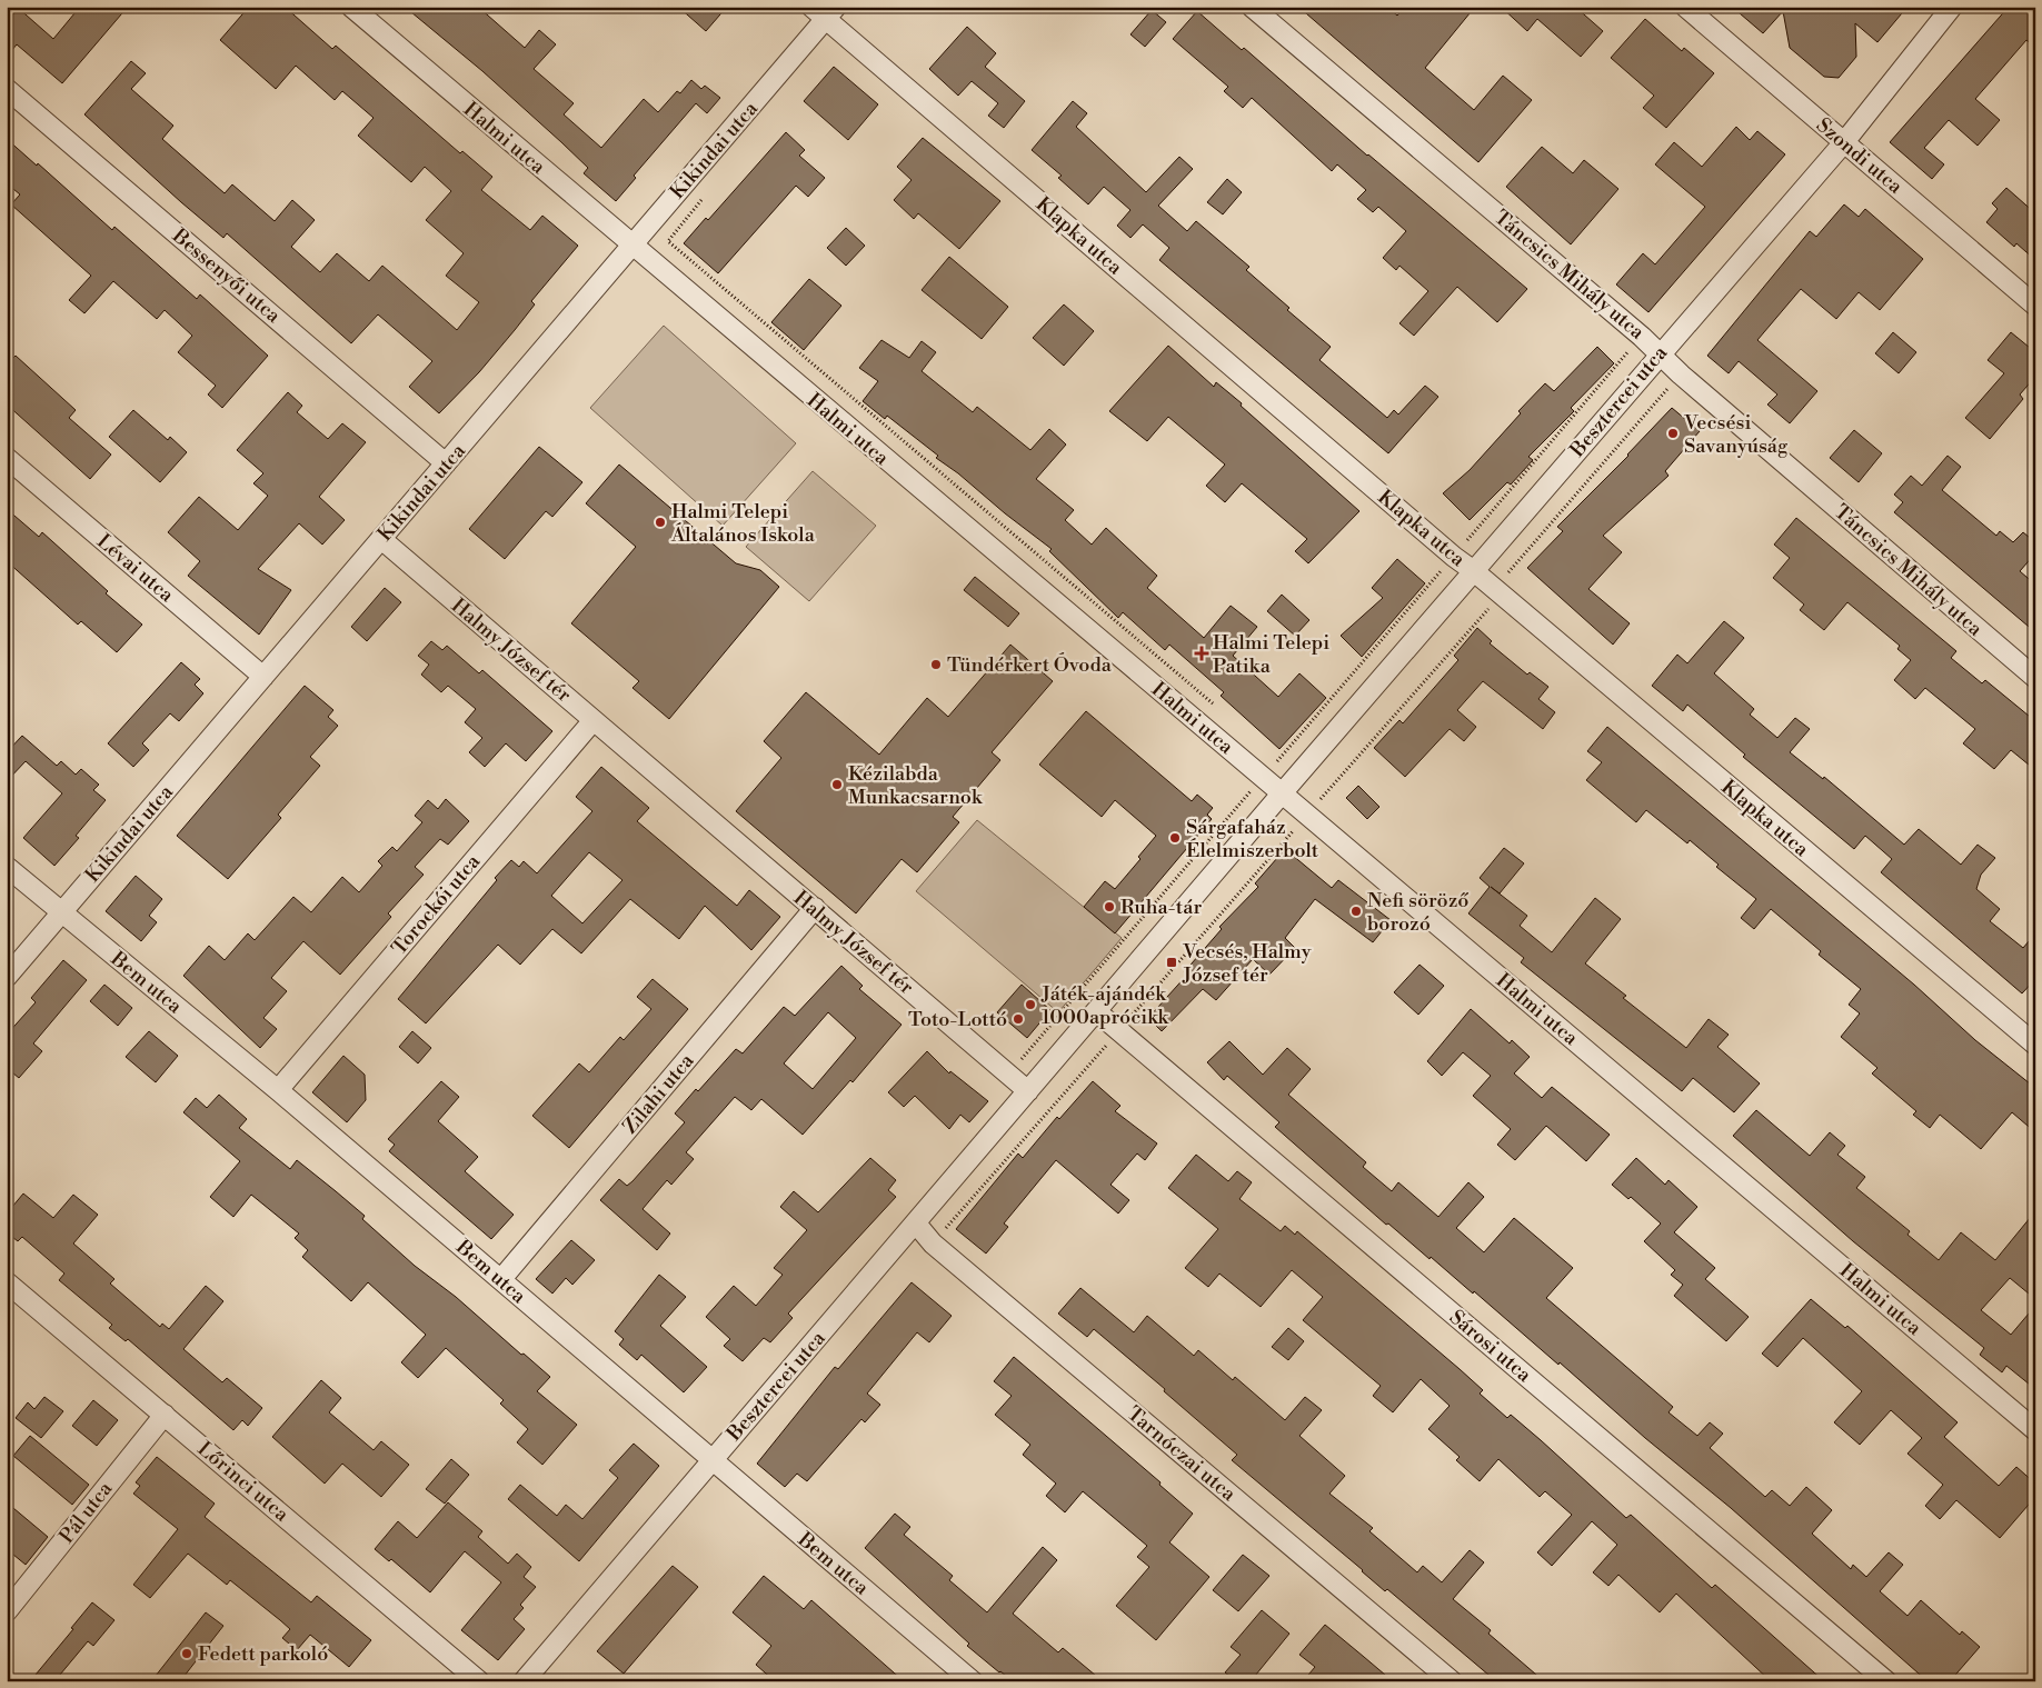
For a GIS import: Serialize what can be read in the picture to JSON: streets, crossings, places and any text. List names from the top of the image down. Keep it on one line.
{"streets":{"street":["Halmi utca","Kikindai utca","Szondi utca","Klapka utca","Táncsics Mihály utca","Bessenyői utca","Besztercei utca","Lévai utca","Halmy József tér","Torockói utca","Bem utca","Zilahi utca","Sárosi utca","Tarnóczai utca","Lőrinci utca","Pál utca"]},"crossings":[["Halmi utca","Kikindai utca"],["Halmi utca","Besztercei utca"],["Kikindai utca","Klapka utca"],["Kikindai utca","Bessenyői utca"],["Kikindai utca","Lévai utca"],["Kikindai utca","Halmy József tér"],["Kikindai utca","Bem utca"],["Szondi utca","Besztercei utca"],["Klapka utca","Besztercei utca"],["Táncsics Mihály utca","Besztercei utca"],["Besztercei utca","Halmy József tér"],["Besztercei utca","Bem utca"],["Besztercei utca","Tarnóczai utca"],["Halmy József tér","Torockói utca"],["Halmy József tér","Zilahi utca"],["Torockói utca","Bem utca"],["Bem utca","Zilahi utca"],["Lőrinci utca","Pál utca"]],"places":{"other":["Vecsési Savanyúság","Halmi Telepi Általános Iskola","Tündérkert Óvoda","Kézilabda Munkacsarnok","Sárgafaház Élelmiszerbolt","Ruha-tár","Nefi söröző borozó","Játék-ajándék 1000aprócikk","Toto-Lottó","Fedett parkoló"],"health":["Halmi Telepi Patika"],"transit":["Vecsés, Halmy József tér"]}}
